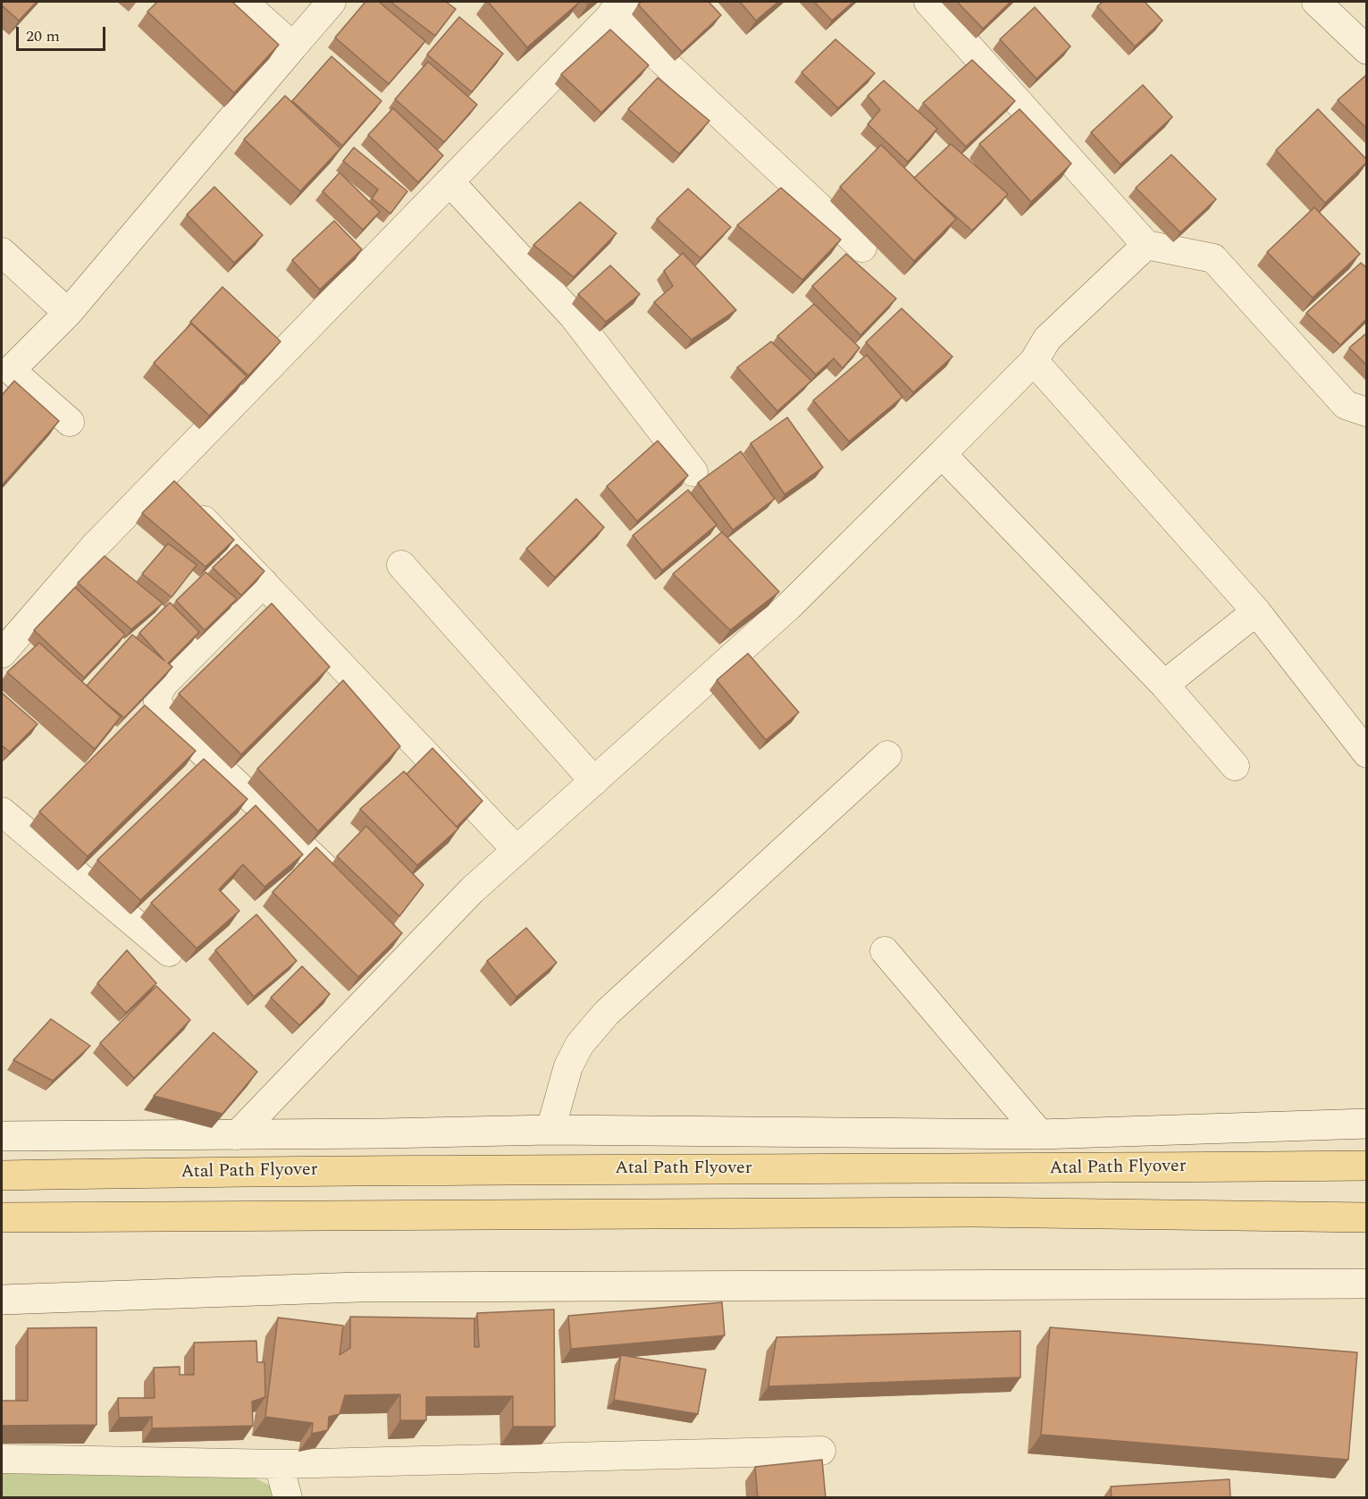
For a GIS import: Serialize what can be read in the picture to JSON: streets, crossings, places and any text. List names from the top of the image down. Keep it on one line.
{"streets":{"main road":["Atal Path Flyover"]},"scale_bar":"20 m"}
